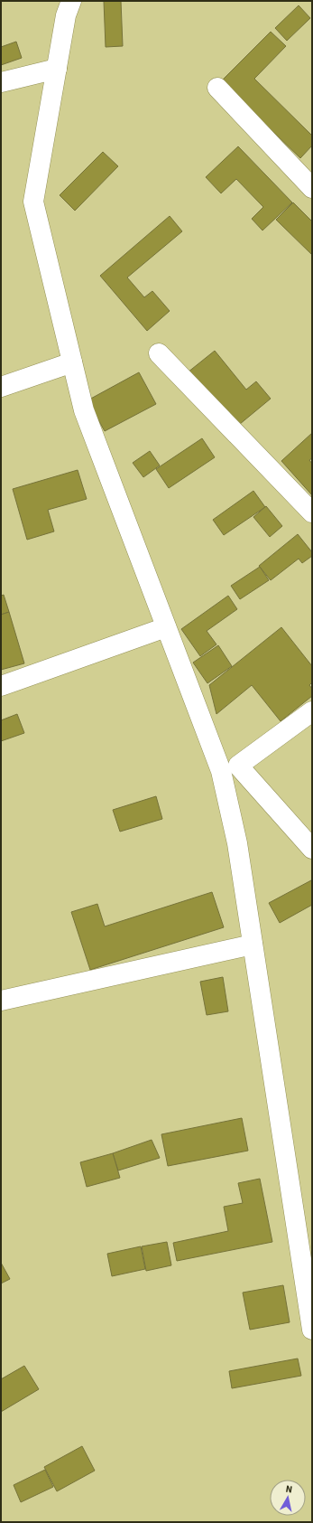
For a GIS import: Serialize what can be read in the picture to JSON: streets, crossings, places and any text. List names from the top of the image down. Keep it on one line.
{"north":"top"}
